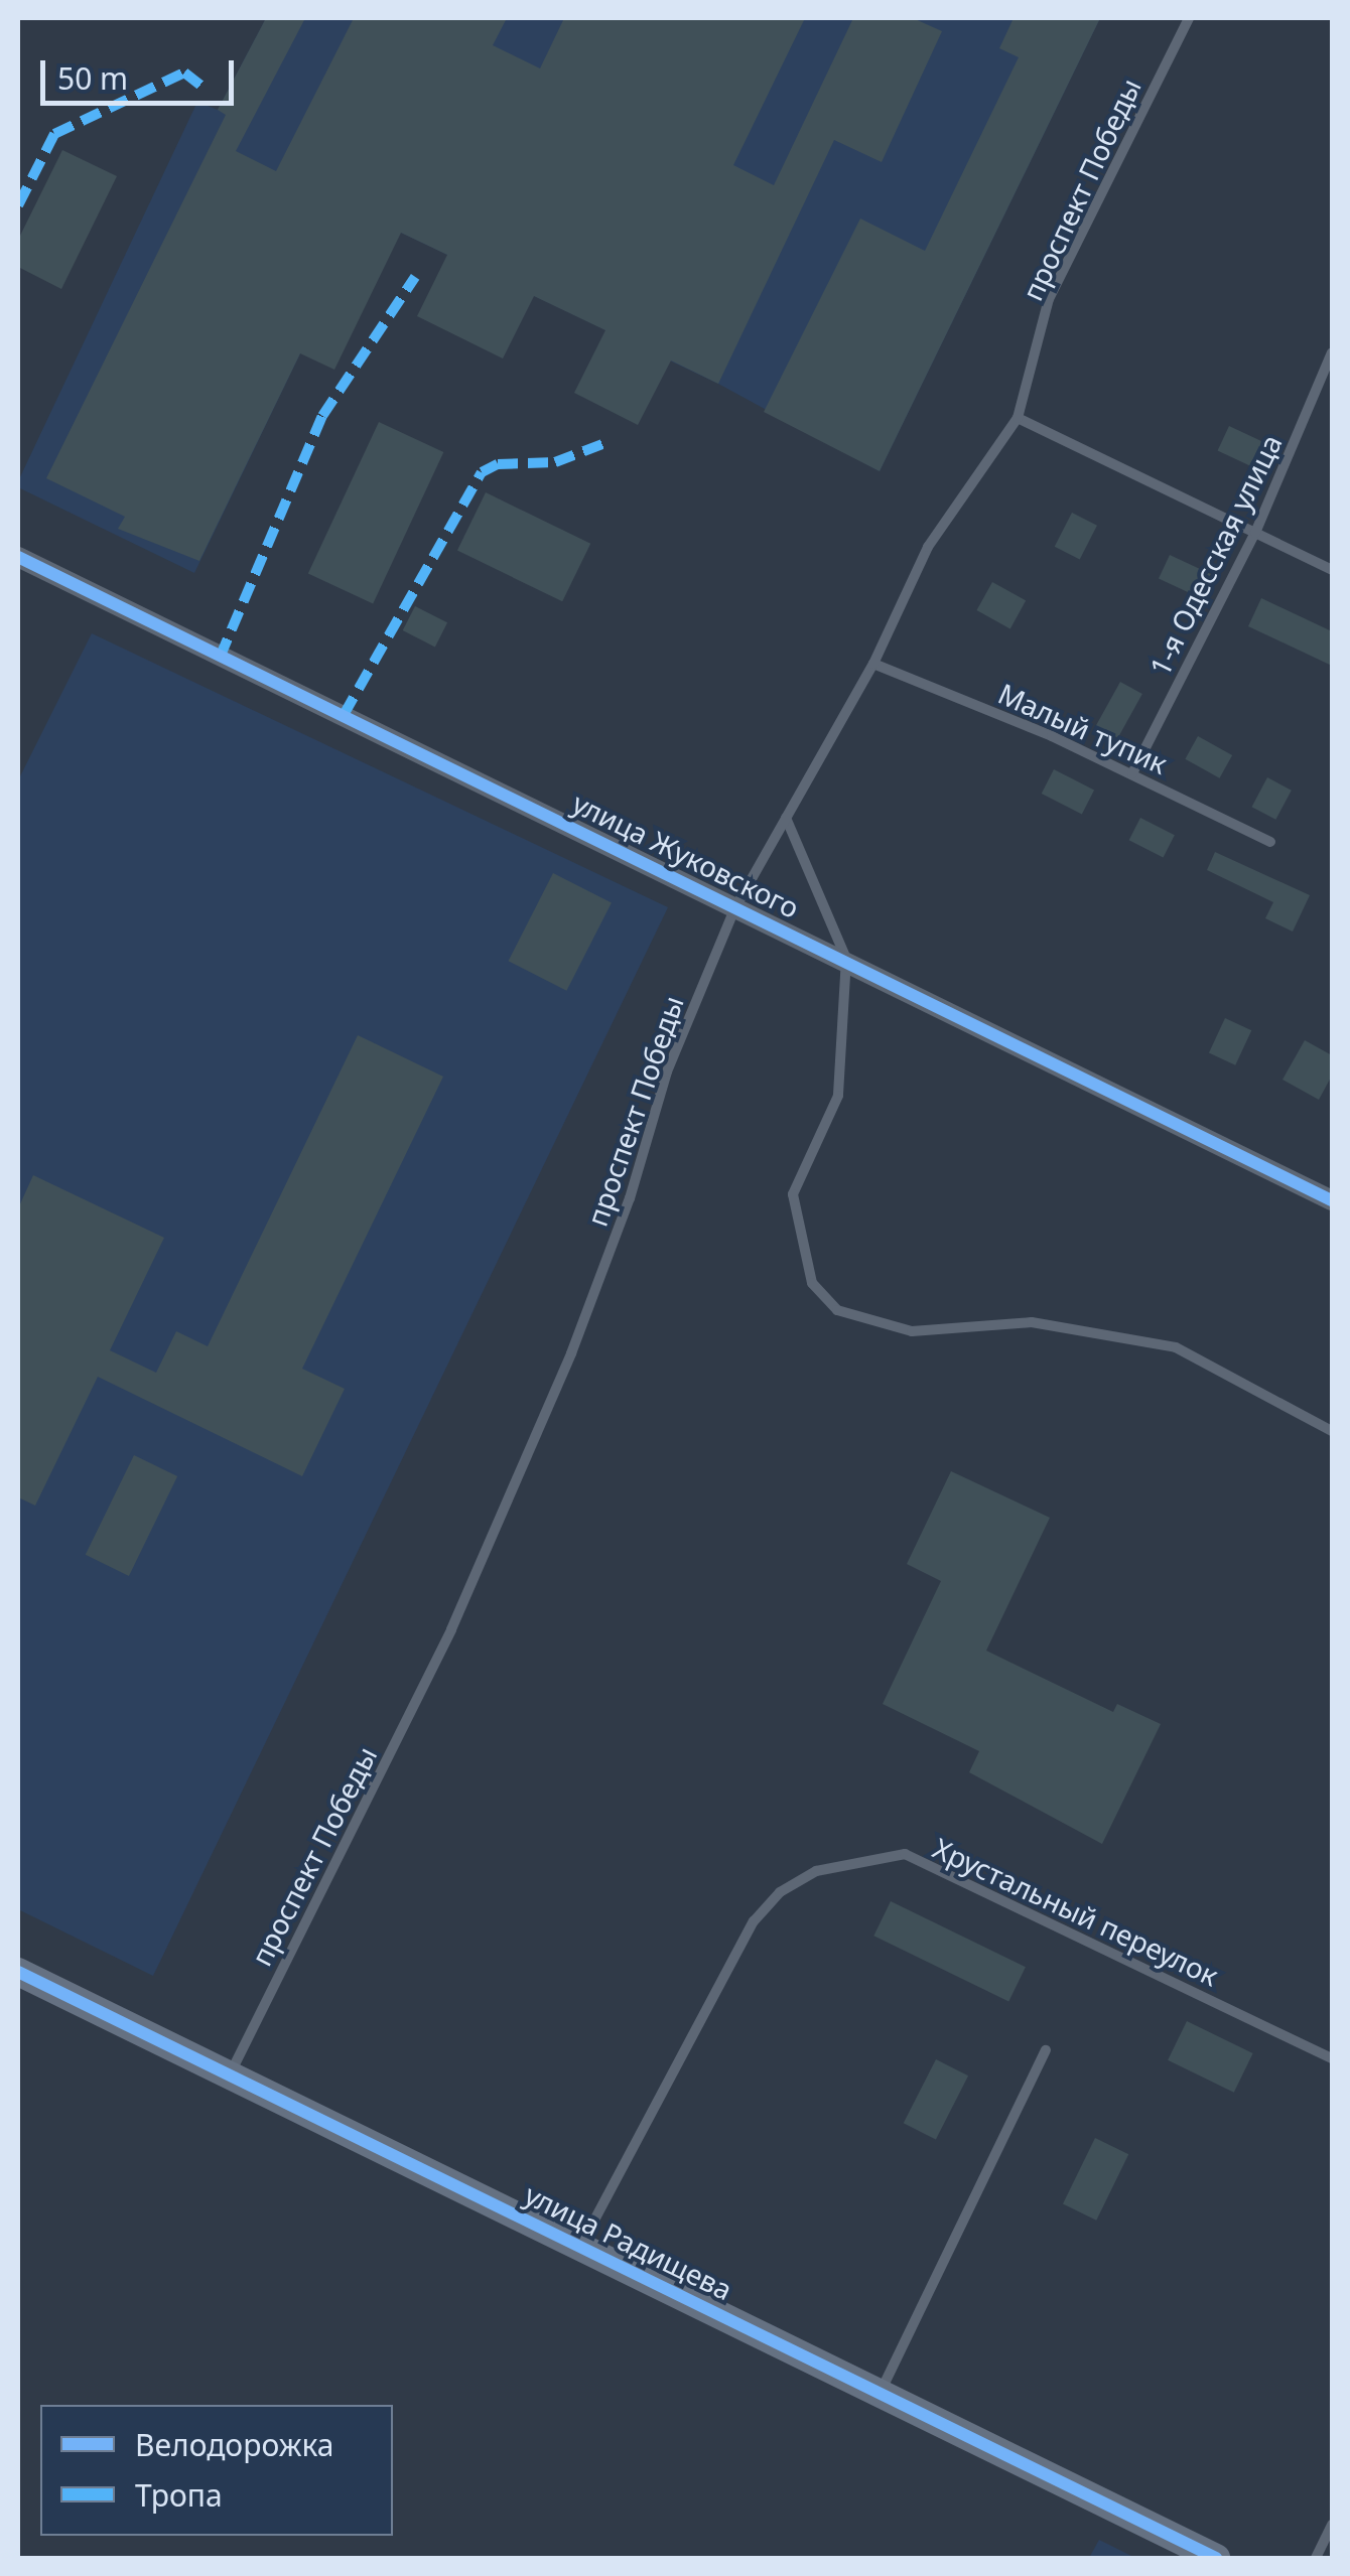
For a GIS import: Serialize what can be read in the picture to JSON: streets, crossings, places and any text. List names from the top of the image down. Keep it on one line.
{"streets":{"street":["улица Жуковского","улица Радищева"],"lane":["проспект Победы","1-я Одесская улица","Малый тупик","Хрустальный переулок"]},"crossings":[["проспект Победы","Малый тупик"],["проспект Победы","улица Жуковского"],["проспект Победы","улица Радищева"],["1-я Одесская улица","Малый тупик"],["Хрустальный переулок","улица Радищева"]],"legend":["Велодорожка","Тропа"],"scale_bar":"50 m"}
